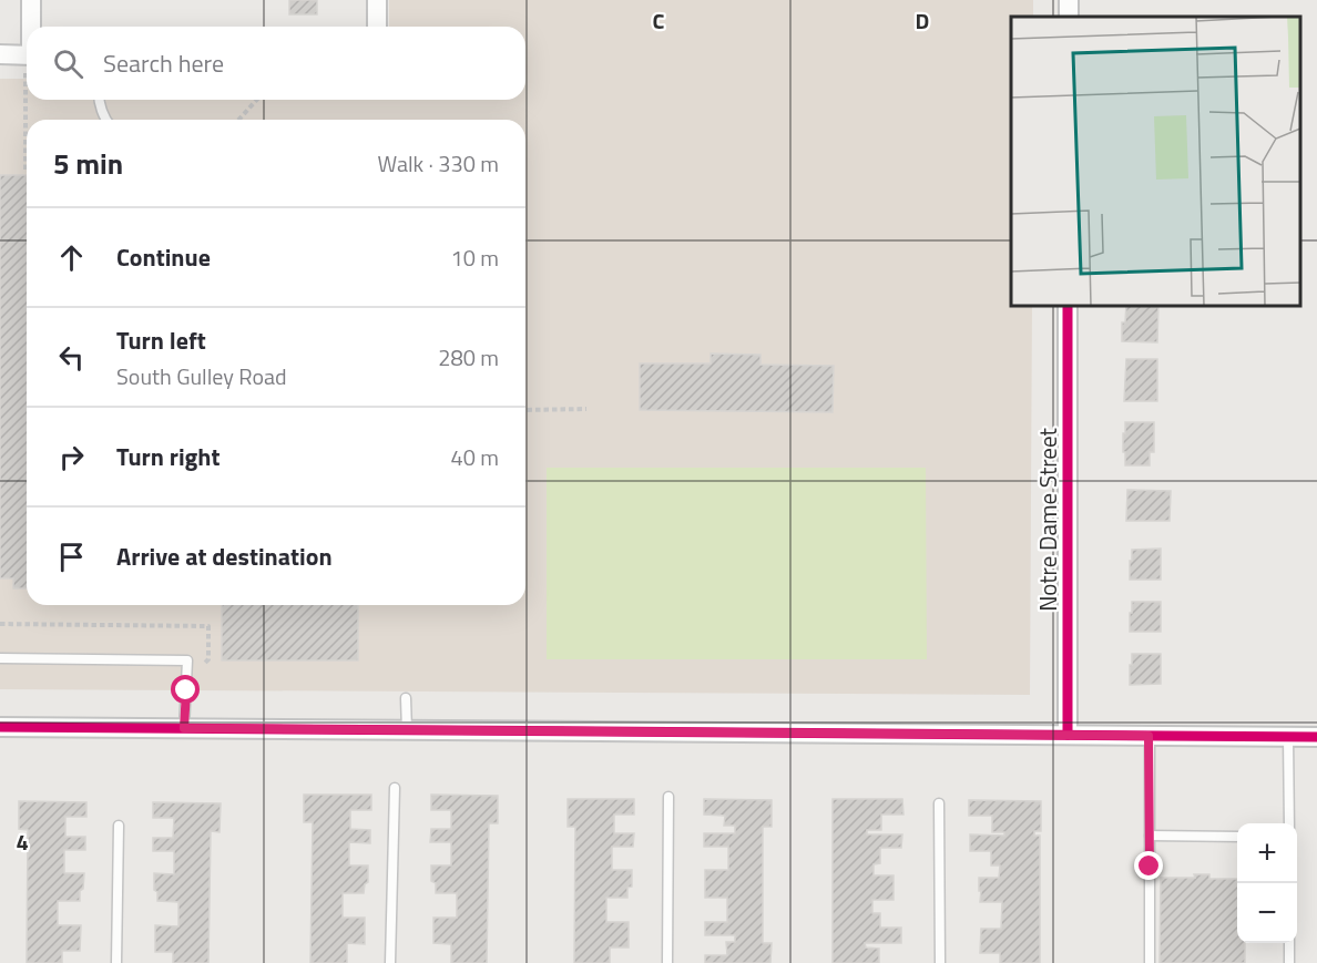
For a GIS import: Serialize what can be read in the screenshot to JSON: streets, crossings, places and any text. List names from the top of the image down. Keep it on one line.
{"streets":{"street":["Notre Dame Street"]},"page":{"search":"Search here","heading":["5 min","Walk · 330 m"],"list":[["Continue","10 m"],["Turn left","South Gulley Road","280 m"],["Turn right","40 m"],"Arrive at destination"],"map_buttons":["+","−"]},"grid":{"columns":["C","D"],"rows":["4"]}}
